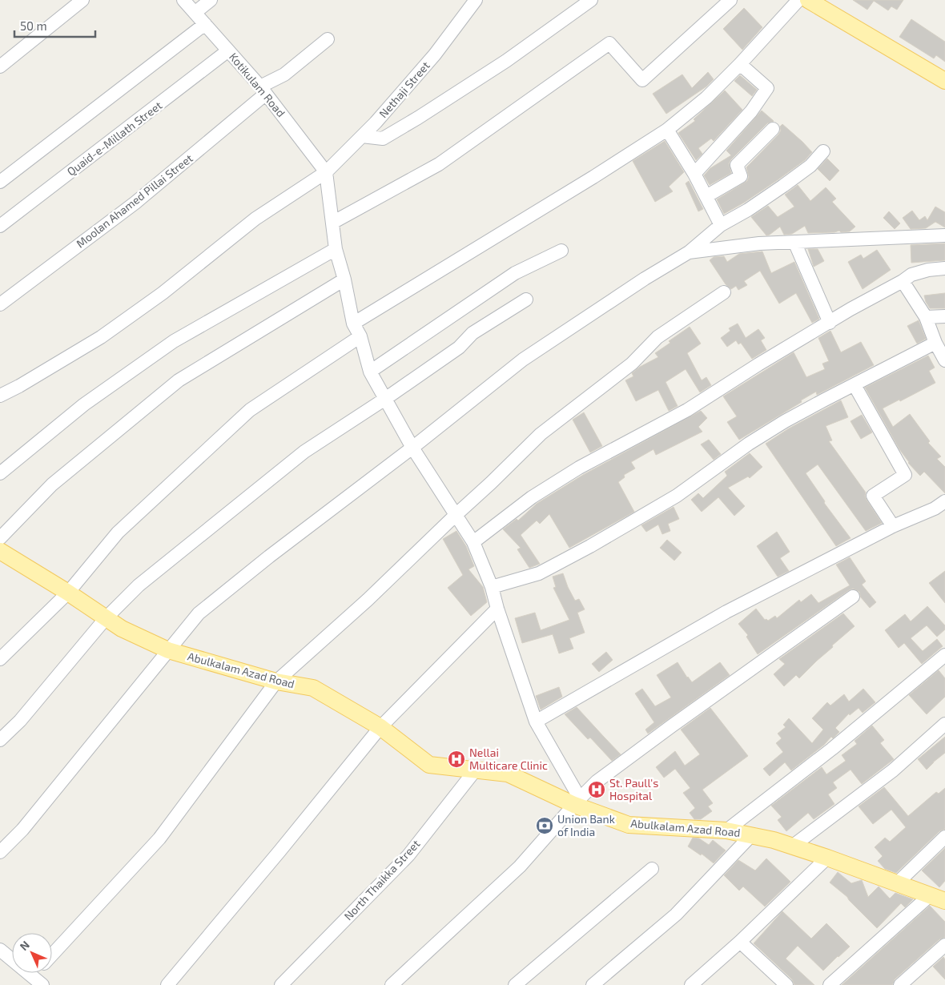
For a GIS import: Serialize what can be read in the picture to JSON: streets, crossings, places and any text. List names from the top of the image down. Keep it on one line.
{"streets":{"main road":["Abulkalam Azad Road"],"street":["Kotikulam Road","Nethaji Street","Quaid-e-Millath Street","Moolan Ahamed Pillai Street","North Thaikka Street"]},"crossings":[["Kotikulam Road","Nethaji Street"],["Kotikulam Road","Quaid-e-Millath Street"],["Kotikulam Road","Moolan Ahamed Pillai Street"],["Abulkalam Azad Road","North Thaikka Street"]],"places":{"hospital":["Nellai Multicare Clinic","St. Paull's Hospital"],"bank":["Union Bank of India"]},"scale_bar":"50 m","north":"top left"}
